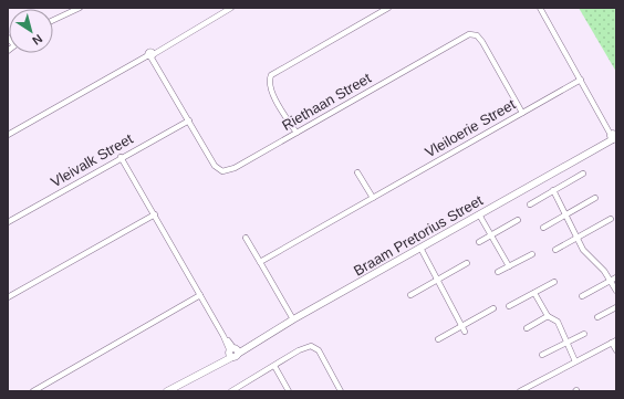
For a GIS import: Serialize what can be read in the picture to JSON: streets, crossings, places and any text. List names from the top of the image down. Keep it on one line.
{"streets":{"street":["Riethaan Street","Vleiloerie Street","Vleivalk Street","Braam Pretorius Street"]},"crossings":[["Riethaan Street","Vleiloerie Street"],["Riethaan Street","Vleivalk Street"]],"north":"bottom right"}
